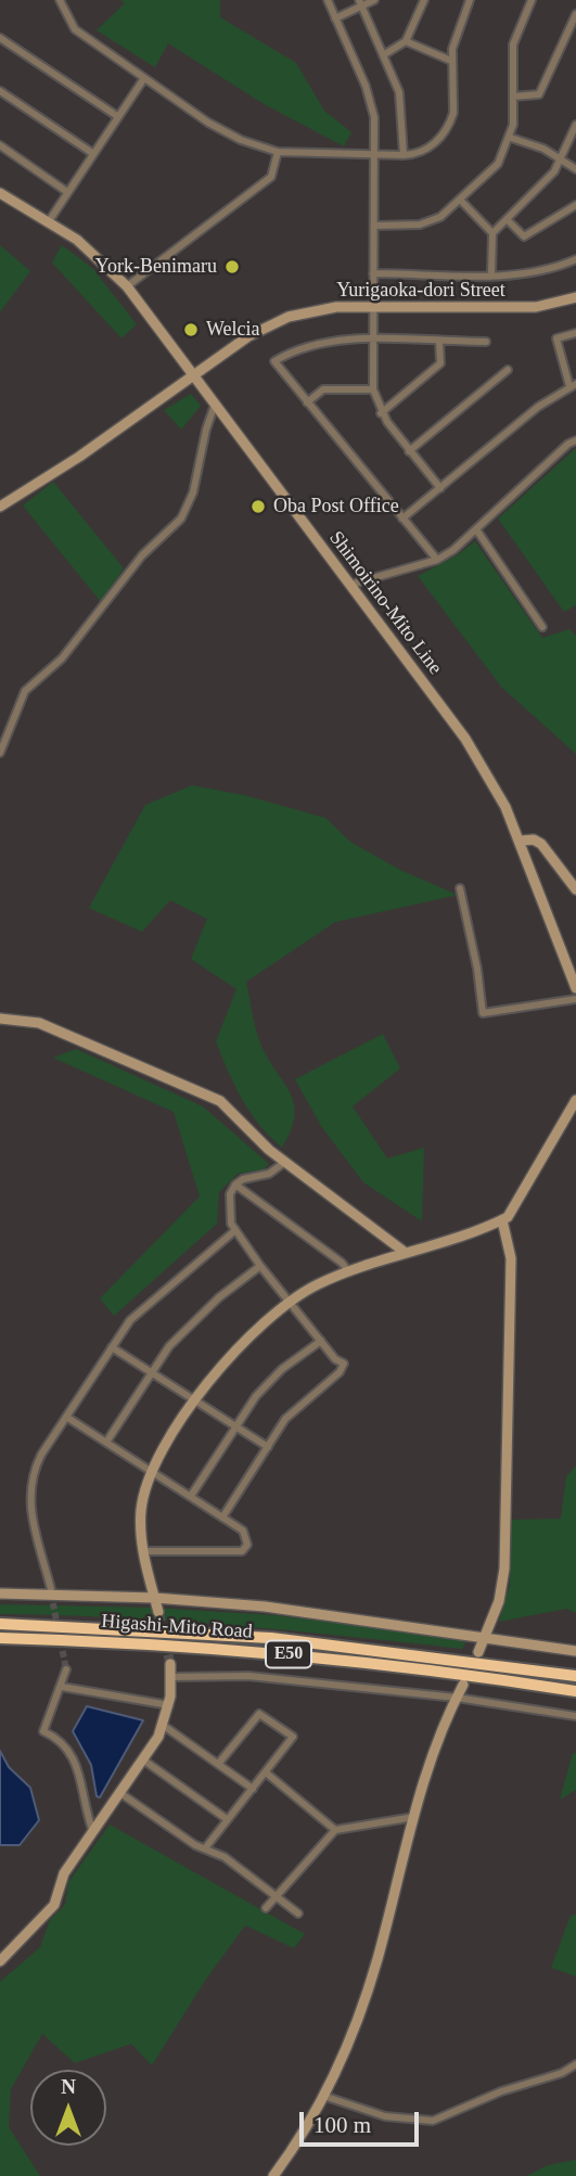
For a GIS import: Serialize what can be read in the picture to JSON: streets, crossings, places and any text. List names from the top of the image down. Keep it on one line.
{"streets":{"highway":["Higashi-Mito Road","E50"],"street":["Yurigaoka-dori Street","Shimoirino-Mito Line"]},"crossings":[["Yurigaoka-dori Street","Shimoirino-Mito Line"]],"places":["York-Benimaru","Welcia","Oba Post Office"],"scale_bar":"100 m","north":"top"}
